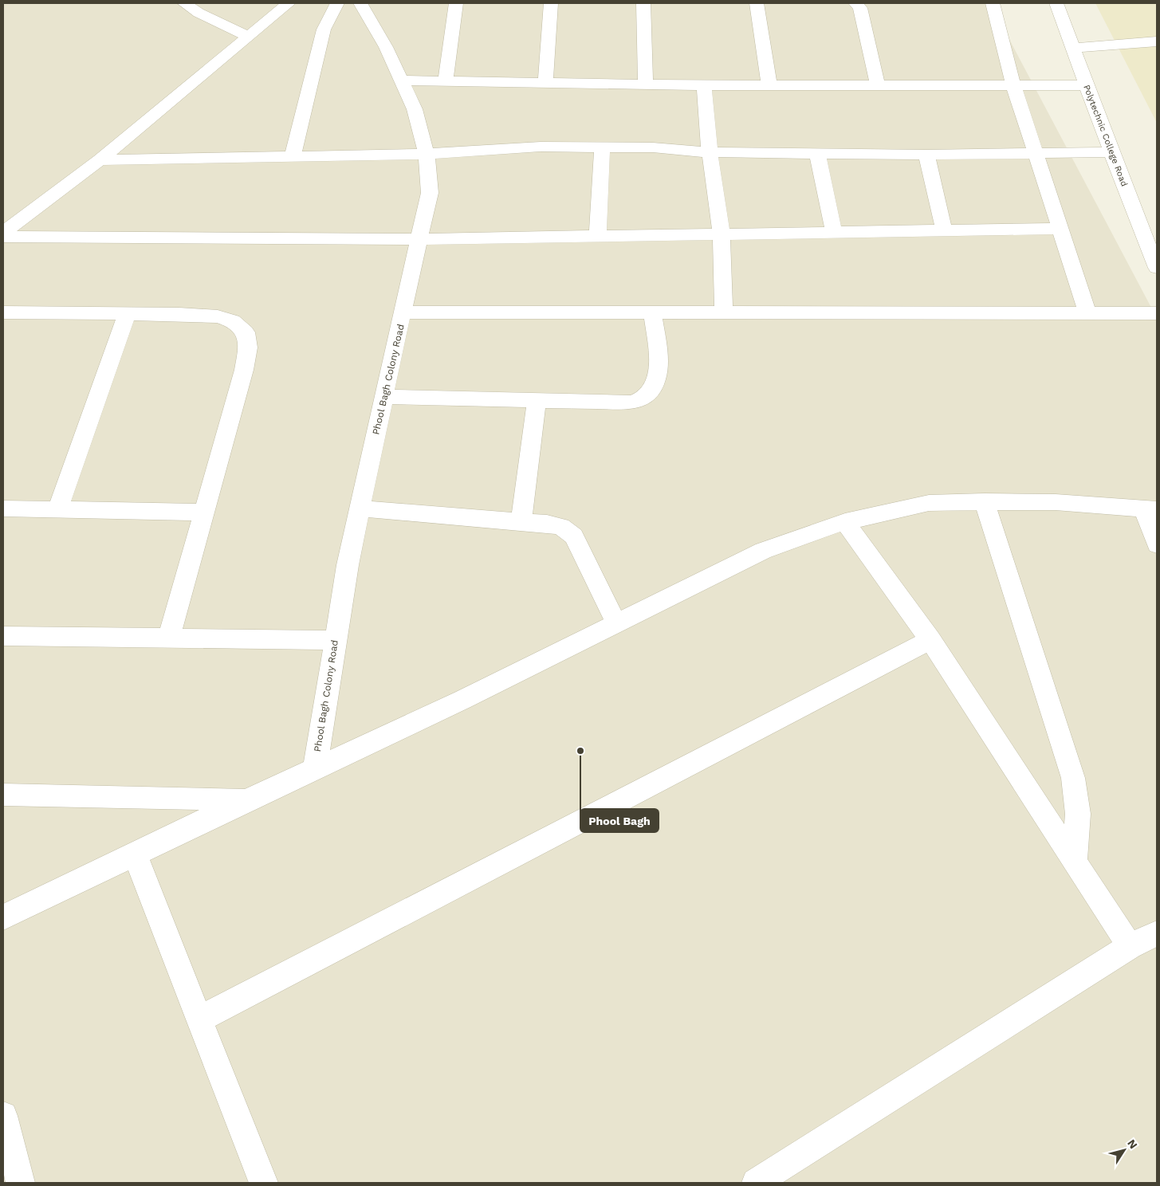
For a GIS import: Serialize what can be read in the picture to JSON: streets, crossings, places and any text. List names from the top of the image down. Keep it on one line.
{"streets":{"street":["Polytechnic College Road","Phool Bagh Colony Road"]},"places":["Phool Bagh"],"north":"top right"}
